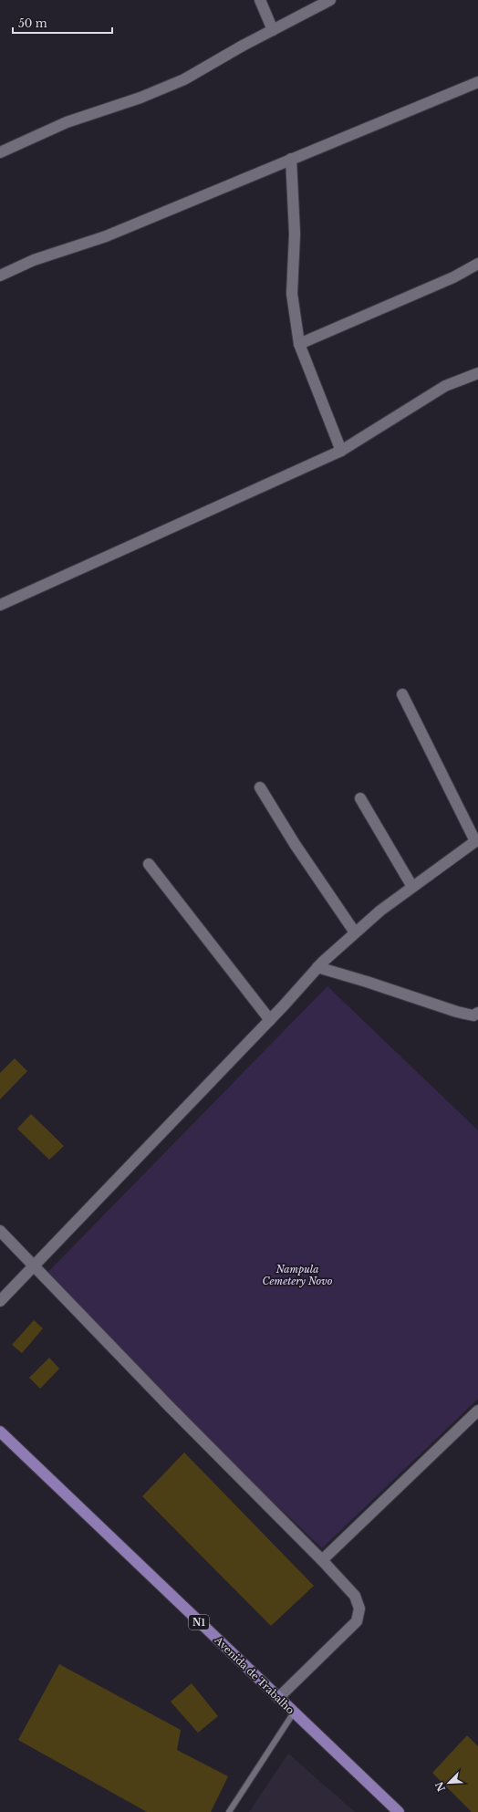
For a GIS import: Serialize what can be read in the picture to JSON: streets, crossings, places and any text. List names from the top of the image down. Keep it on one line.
{"streets":{"highway":["N1","Avenida de Trabalho"]},"parks":["Nampula Cemetery Novo"],"scale_bar":"50 m","north":"bottom left"}
